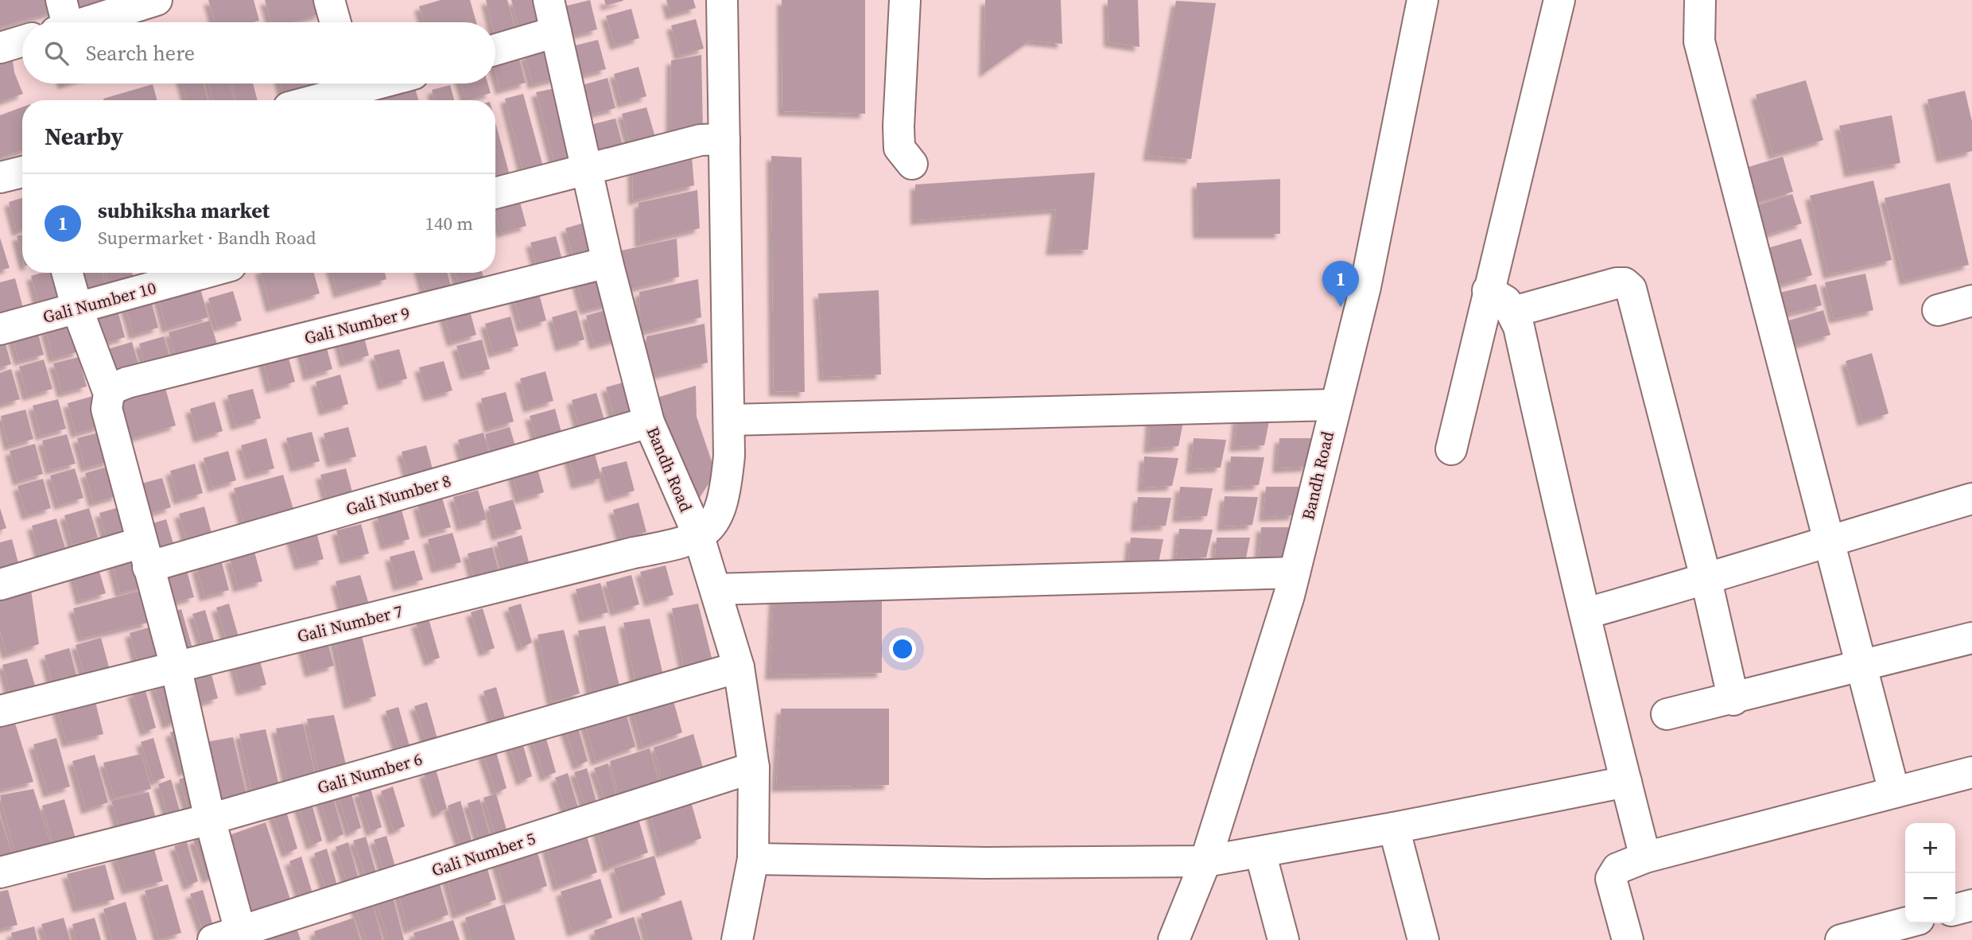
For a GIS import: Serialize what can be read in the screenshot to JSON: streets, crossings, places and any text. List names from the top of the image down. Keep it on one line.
{"streets":{"street":["Gali Number 10","Gali Number 9","Bandh Road","Gali Number 8","Gali Number 7","Gali Number 6","Gali Number 5"]},"crossings":[["Gali Number 9","Bandh Road"],["Bandh Road","Gali Number 8"],["Bandh Road","Gali Number 7"],["Bandh Road","Gali Number 6"],["Bandh Road","Gali Number 5"]],"page":{"search":"Search here","heading":"Nearby","list":[{"mark":"1","name":"subhiksha market","note":"Supermarket · Bandh Road","value":"140 m"}],"pins":"1","map_buttons":["+","−"]}}
